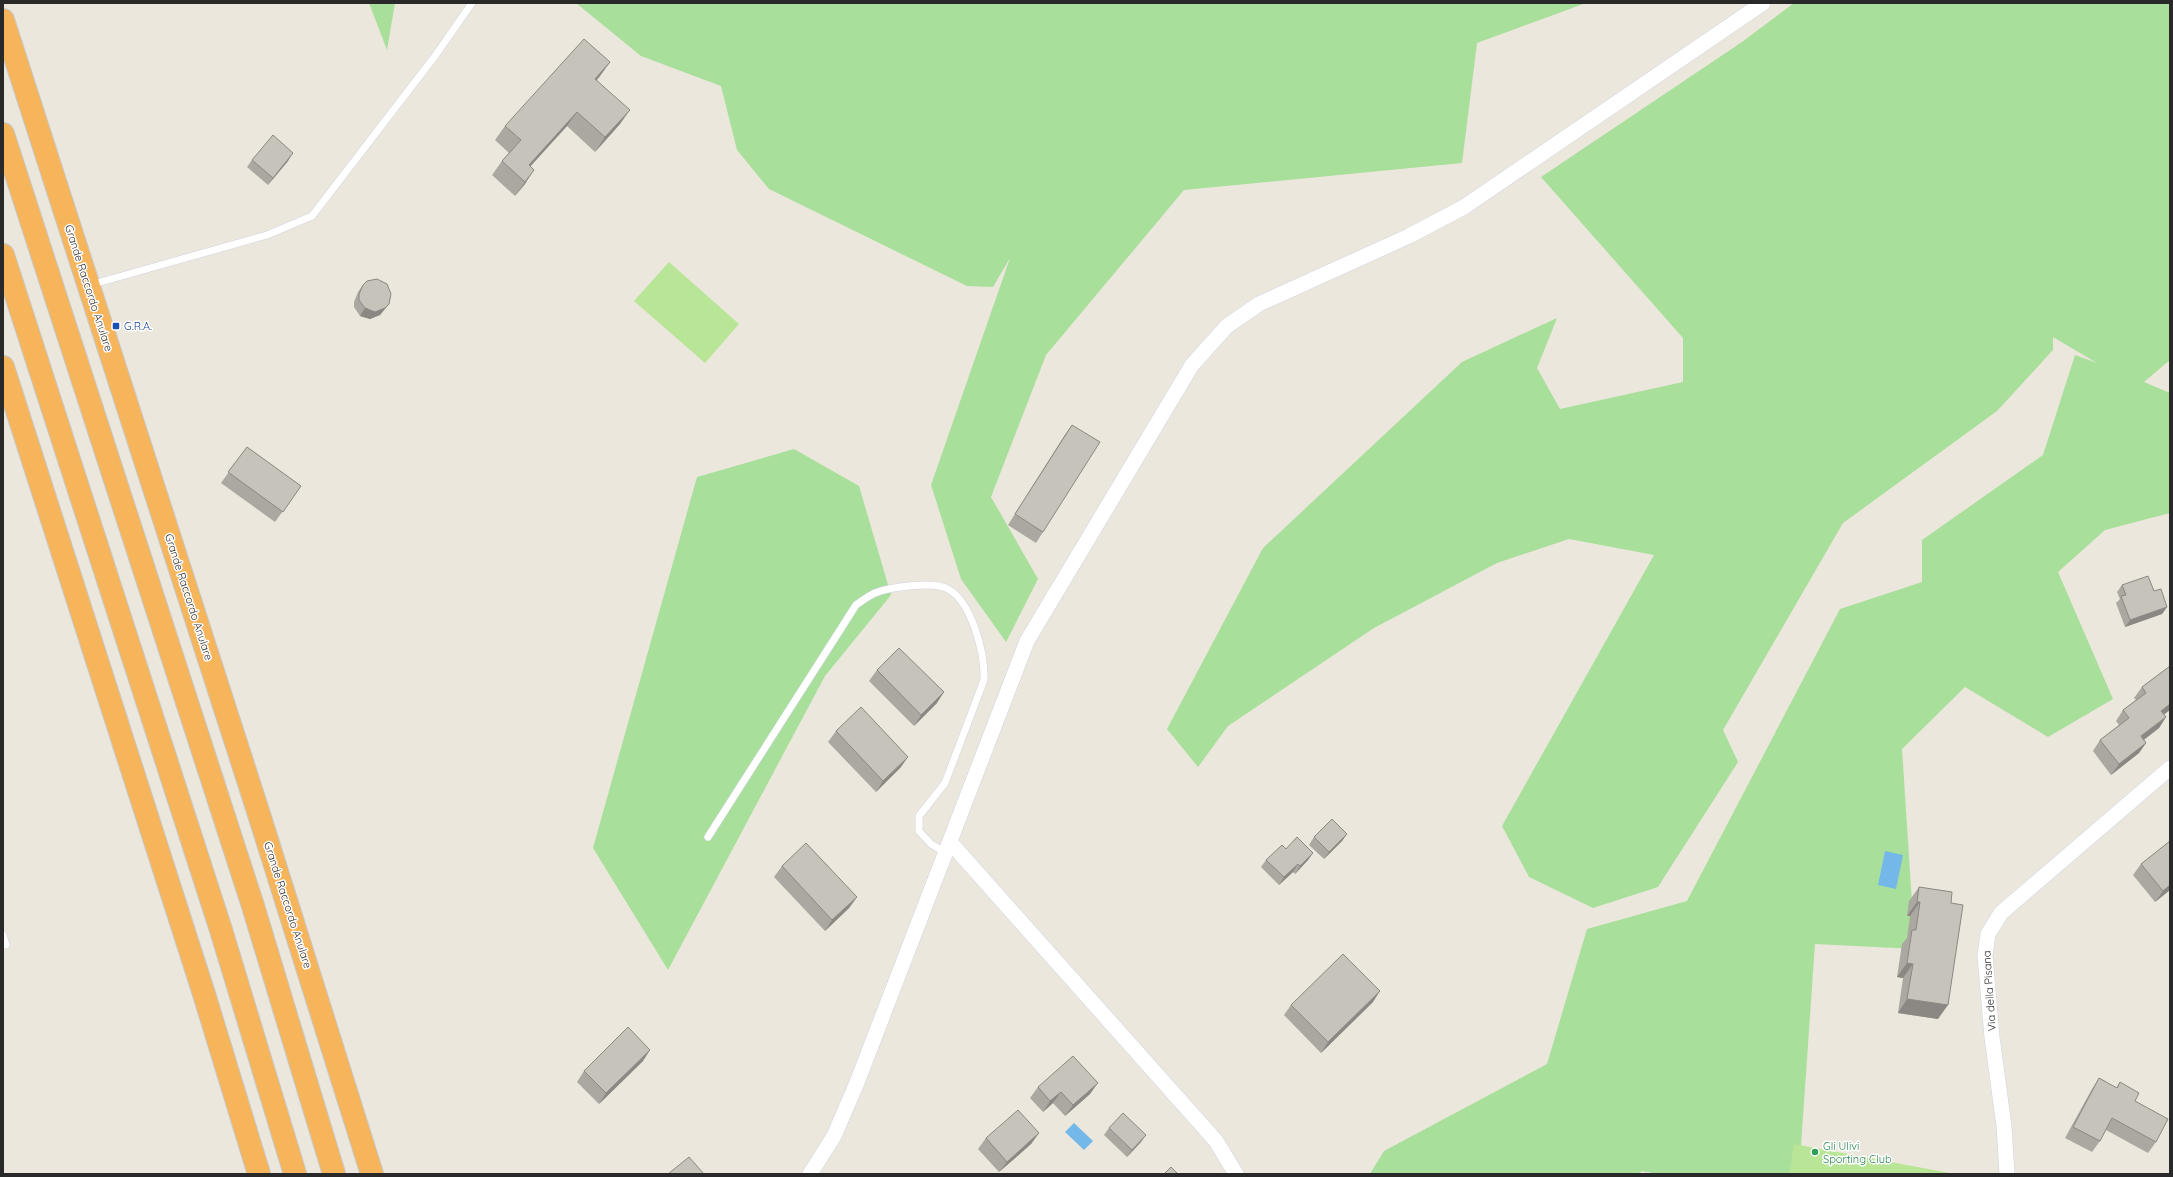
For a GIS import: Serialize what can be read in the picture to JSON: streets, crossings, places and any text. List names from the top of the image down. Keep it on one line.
{"streets":{"highway":["Grande Raccordo Anulare"],"street":["Via della Pisana"]},"places":{"transit":["G.R.A."],"other":["Gli Ulivi Sporting Club"]}}
